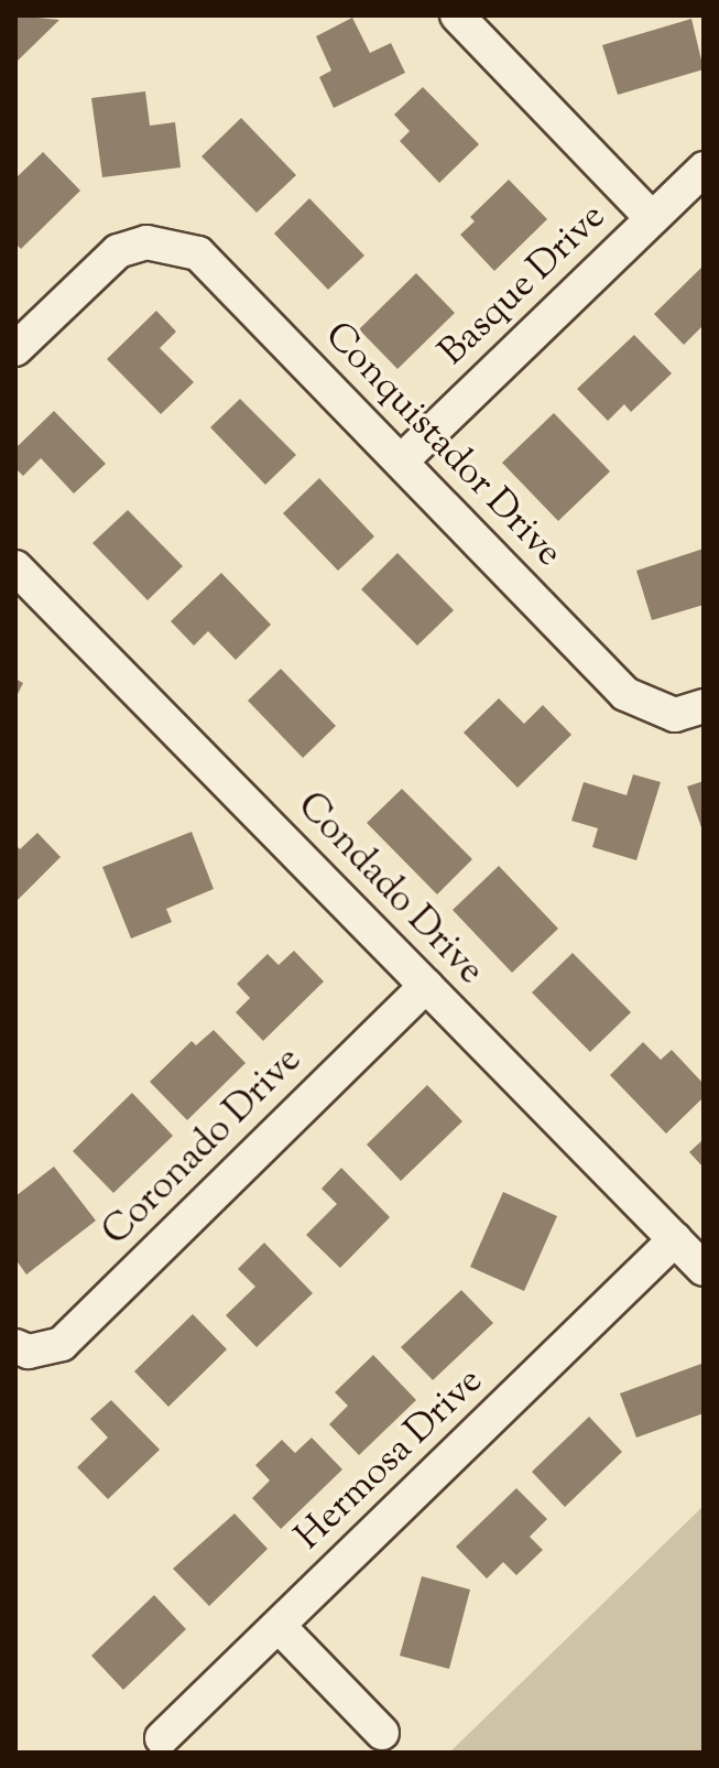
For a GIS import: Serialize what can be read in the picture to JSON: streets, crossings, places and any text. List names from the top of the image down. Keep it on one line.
{"streets":{"street":["Basque Drive","Conquistador Drive","Condado Drive","Coronado Drive","Hermosa Drive"]},"crossings":[["Basque Drive","Conquistador Drive"],["Condado Drive","Coronado Drive"],["Condado Drive","Hermosa Drive"]]}
